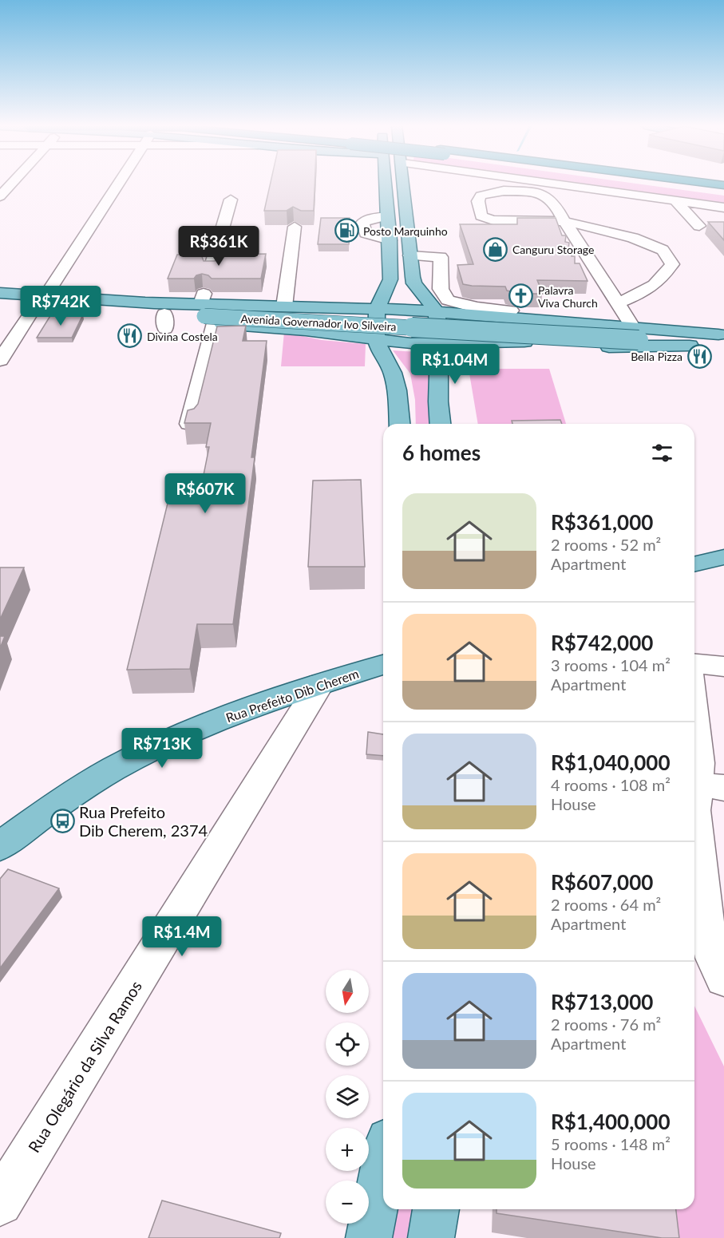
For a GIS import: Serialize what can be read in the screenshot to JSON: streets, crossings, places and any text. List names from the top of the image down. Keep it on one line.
{"streets":{"main road":["Avenida Governador Ivo Silveira","Rua Prefeito Dib Cherem"],"street":["Rua Olegário da Silva Ramos"]},"crossings":[["Rua Prefeito Dib Cherem","Rua Olegário da Silva Ramos"]],"places":{"fuel station":["Posto Marquinho"],"shop":["Canguru Storage"],"church":["Palavra Viva Church"],"restaurant":["Divina Costela","Bella Pizza"],"bus stop":["Rua Prefeito Dib Cherem, 2374"]},"north":"bottom","page":{"price":["R$361K","R$742K","R$1.04M","R$607K","R$713K","R$1.4M"],"heading":"6 homes","list":[{"name":"R$361,000","note":"2 rooms · 52 m² · Apartment"},{"name":"R$742,000","note":"3 rooms · 104 m² · Apartment"},{"name":"R$1,040,000","note":"4 rooms · 108 m² · House"},{"name":"R$607,000","note":"2 rooms · 64 m² · Apartment"},{"name":"R$713,000","note":"2 rooms · 76 m² · Apartment"},{"name":"R$1,400,000","note":"5 rooms · 148 m² · House"}],"map_buttons":["+","−"]}}
